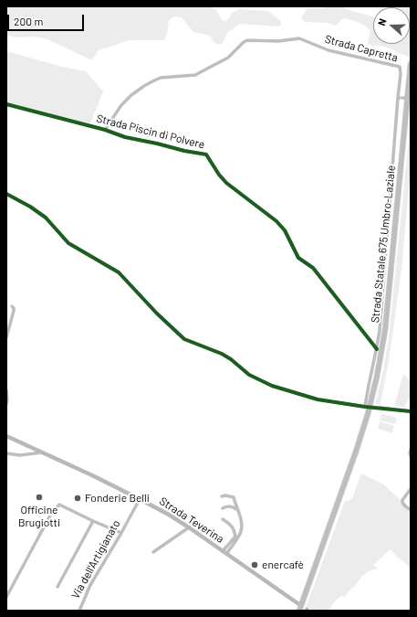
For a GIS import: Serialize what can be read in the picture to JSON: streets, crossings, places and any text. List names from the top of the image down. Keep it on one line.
{"streets":{"highway":["Strada Statale 675 Umbro-Laziale"],"main road":["Strada Teverina"],"street":["Strada Capretta","Strada Piscin di Polvere","Via dell'Artigianato"]},"crossings":[["Strada Capretta","Strada Piscin di Polvere"],["Strada Statale 675 Umbro-Laziale","Strada Teverina"],["Strada Teverina","Via dell'Artigianato"]],"places":["Officine Brugiotti","Fonderie Belli","enercafè"],"scale_bar":"200 m","north":"left"}
